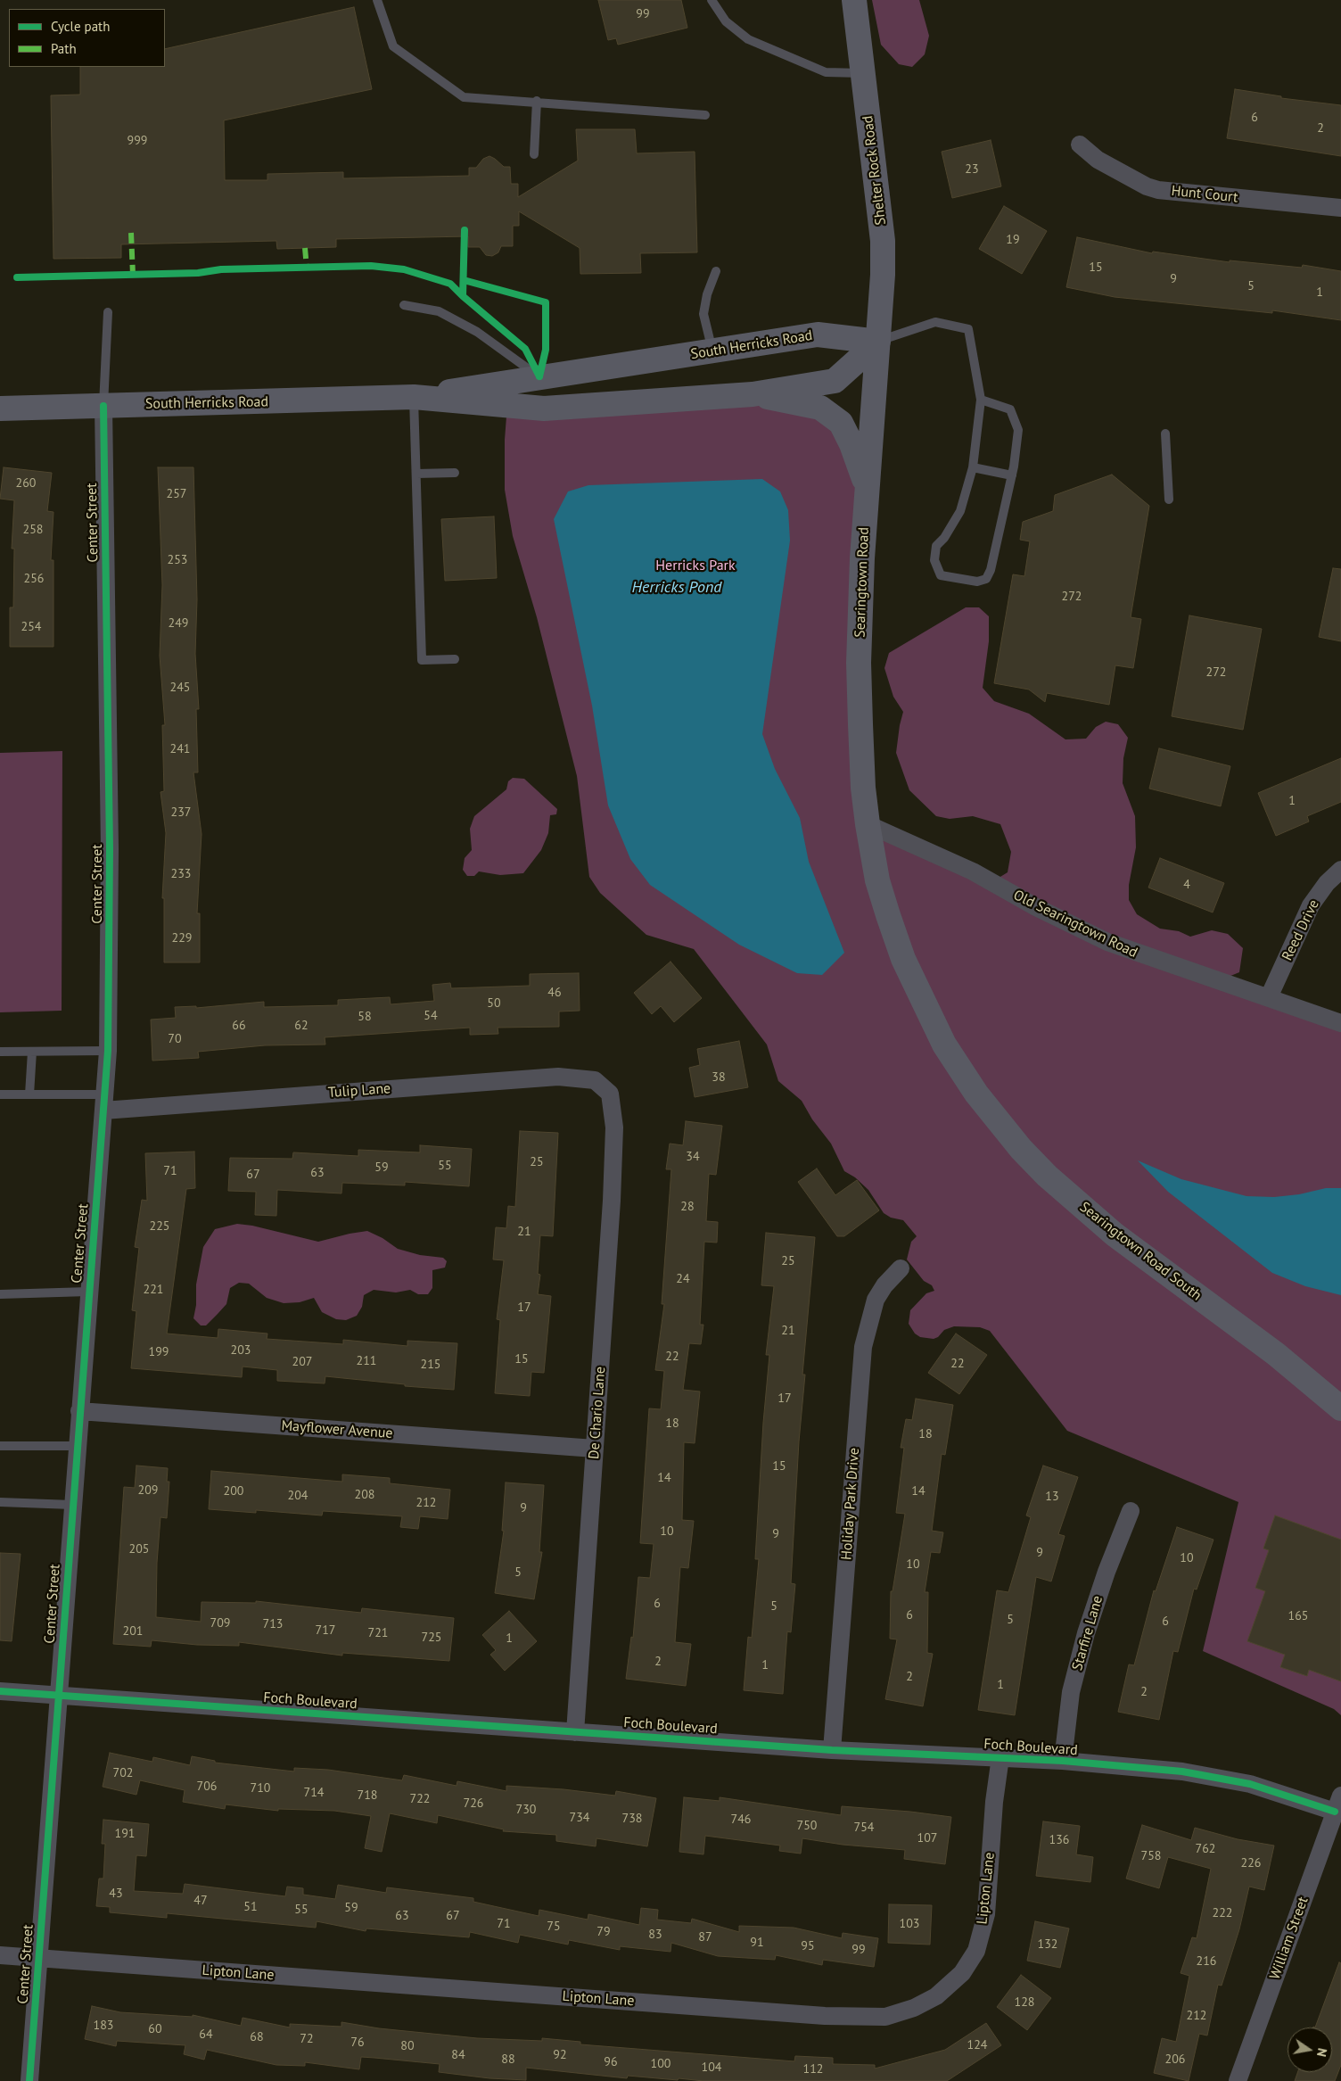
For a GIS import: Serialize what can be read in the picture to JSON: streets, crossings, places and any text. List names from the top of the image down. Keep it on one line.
{"streets":{"main road":["Shelter Rock Road","South Herricks Road","Searingtown Road","Searingtown Road South"],"street":["Hunt Court","Center Street","Old Searingtown Road","Reed Drive","Tulip Lane","De Chario Lane","Mayflower Avenue","Holiday Park Drive","Starfire Lane","Foch Boulevard","Lipton Lane","William Street"]},"crossings":[["Shelter Rock Road","South Herricks Road"],["Shelter Rock Road","Searingtown Road"],["South Herricks Road","Center Street"],["South Herricks Road","Searingtown Road"],["Center Street","Tulip Lane"],["Center Street","Mayflower Avenue"],["Center Street","Foch Boulevard"],["Center Street","Lipton Lane"],["Searingtown Road","Old Searingtown Road"],["Searingtown Road","Searingtown Road South"],["Old Searingtown Road","Reed Drive"],["Old Searingtown Road","Searingtown Road South"],["Tulip Lane","De Chario Lane"],["De Chario Lane","Mayflower Avenue"],["De Chario Lane","Foch Boulevard"],["Holiday Park Drive","Foch Boulevard"],["Starfire Lane","Foch Boulevard"],["Foch Boulevard","Lipton Lane"],["Foch Boulevard","William Street"]],"water":["Herricks Pond"],"parks":["Herricks Park"],"house_numbers":["99","6","2","999","23","19","15","9","5","1","260","257","258","253","256","272","249","254","272","245","241","1","237","233","4","229","46","50","54","58","66","62","70","38","34","25","55","59","71","63","67","28","225","21","25","24","221","17","21","203","199","22","15","211","207","22","215","17","18","18","15","14","209","200","14","208","204","13","212","9","10","9","205","9","10","10","5","6","5","6","165","5","6","709","713","717","201","721","725","1","2","1","2","1","2","702","706","710","714","718","722","726","730","734","738","746","750","754","191","107","136","762","758","226","43","47","51","59","55","222","63","67","71","103","75","79","83","87","91","132","95","99","216","128","212","183","60","64","68","72","76","124","80","84","92","88","206","96","100","104","112"],"legend":["Cycle path","Path"],"north":"right"}
